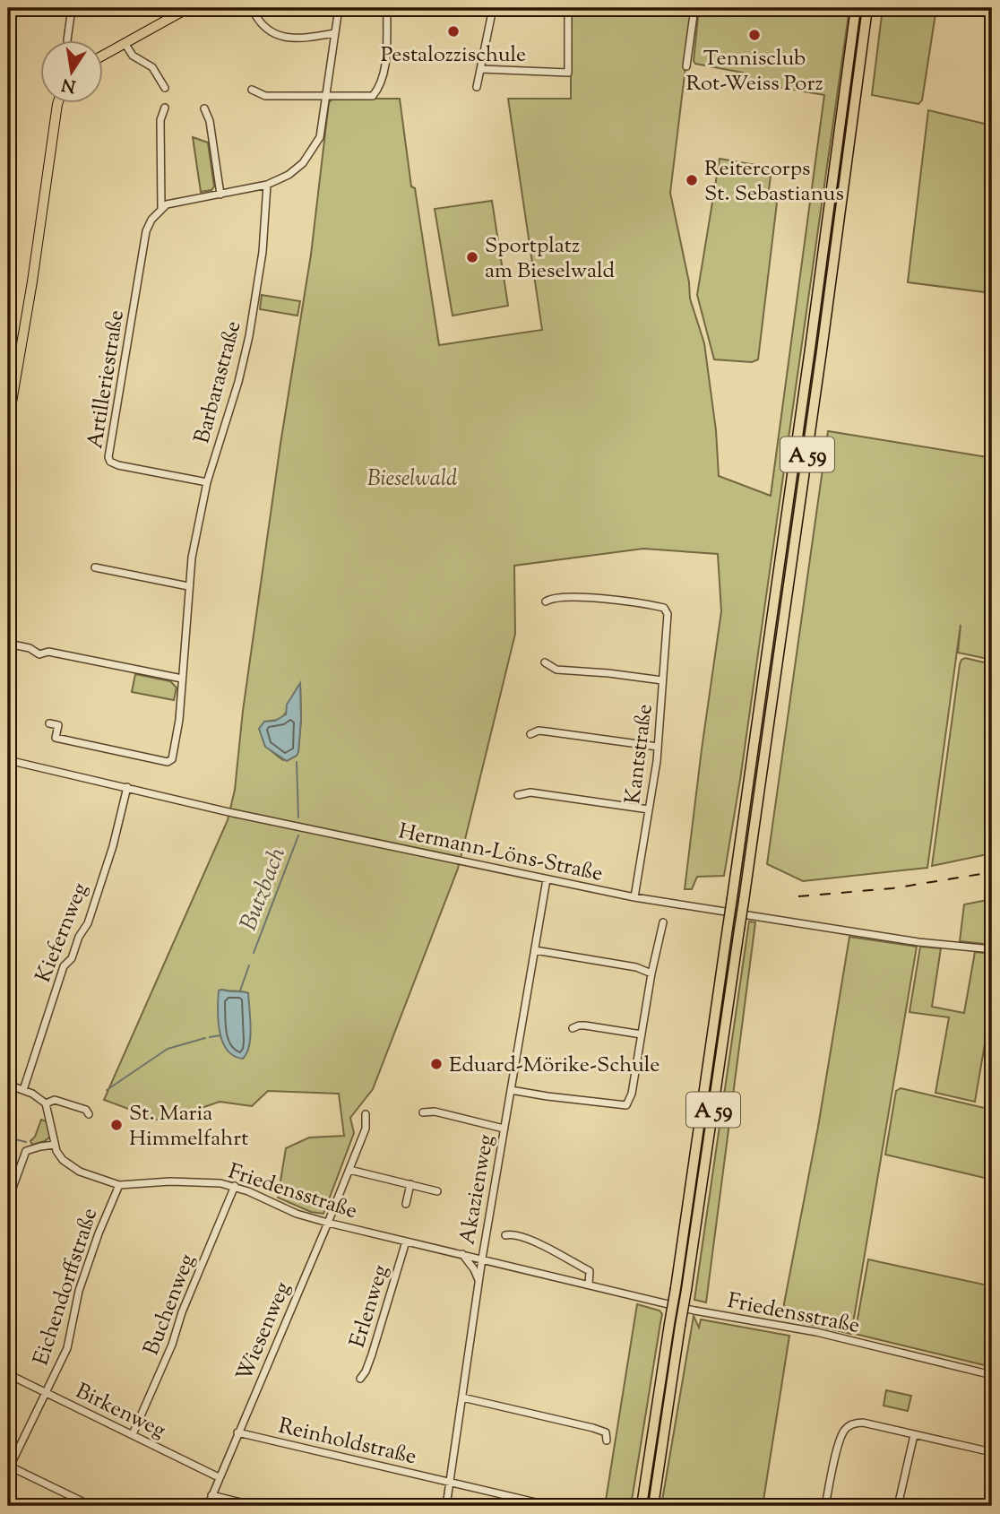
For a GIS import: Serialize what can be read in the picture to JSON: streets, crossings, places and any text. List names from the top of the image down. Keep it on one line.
{"streets":{"highway":["A 59"],"street":["Artilleriestraße","Barbarastraße","Kantstraße","Hermann-Löns-Straße","Kiefernweg","Akazienweg","Friedensstraße","Eichendorffstraße","Buchenweg","Erlenweg","Wiesenweg","Birkenweg","Reinholdstraße"]},"crossings":[["Artilleriestraße","Barbarastraße"],["Kantstraße","Hermann-Löns-Straße"],["Hermann-Löns-Straße","Kiefernweg"],["Hermann-Löns-Straße","Akazienweg"],["Akazienweg","Friedensstraße"],["Akazienweg","Reinholdstraße"],["Friedensstraße","Eichendorffstraße"],["Friedensstraße","Buchenweg"],["Friedensstraße","Erlenweg"],["Friedensstraße","Wiesenweg"],["Eichendorffstraße","Birkenweg"],["Buchenweg","Birkenweg"],["Wiesenweg","Birkenweg"],["Wiesenweg","Reinholdstraße"]],"water":["Butzbach"],"parks":["Bieselwald"],"places":["Pestalozzischule","Tennisclub Rot-Weiss Porz","Reitercorps St. Sebastianus","Sportplatz am Bieselwald","Eduard-Mörike-Schule","St. Maria Himmelfahrt"],"north":"bottom"}
